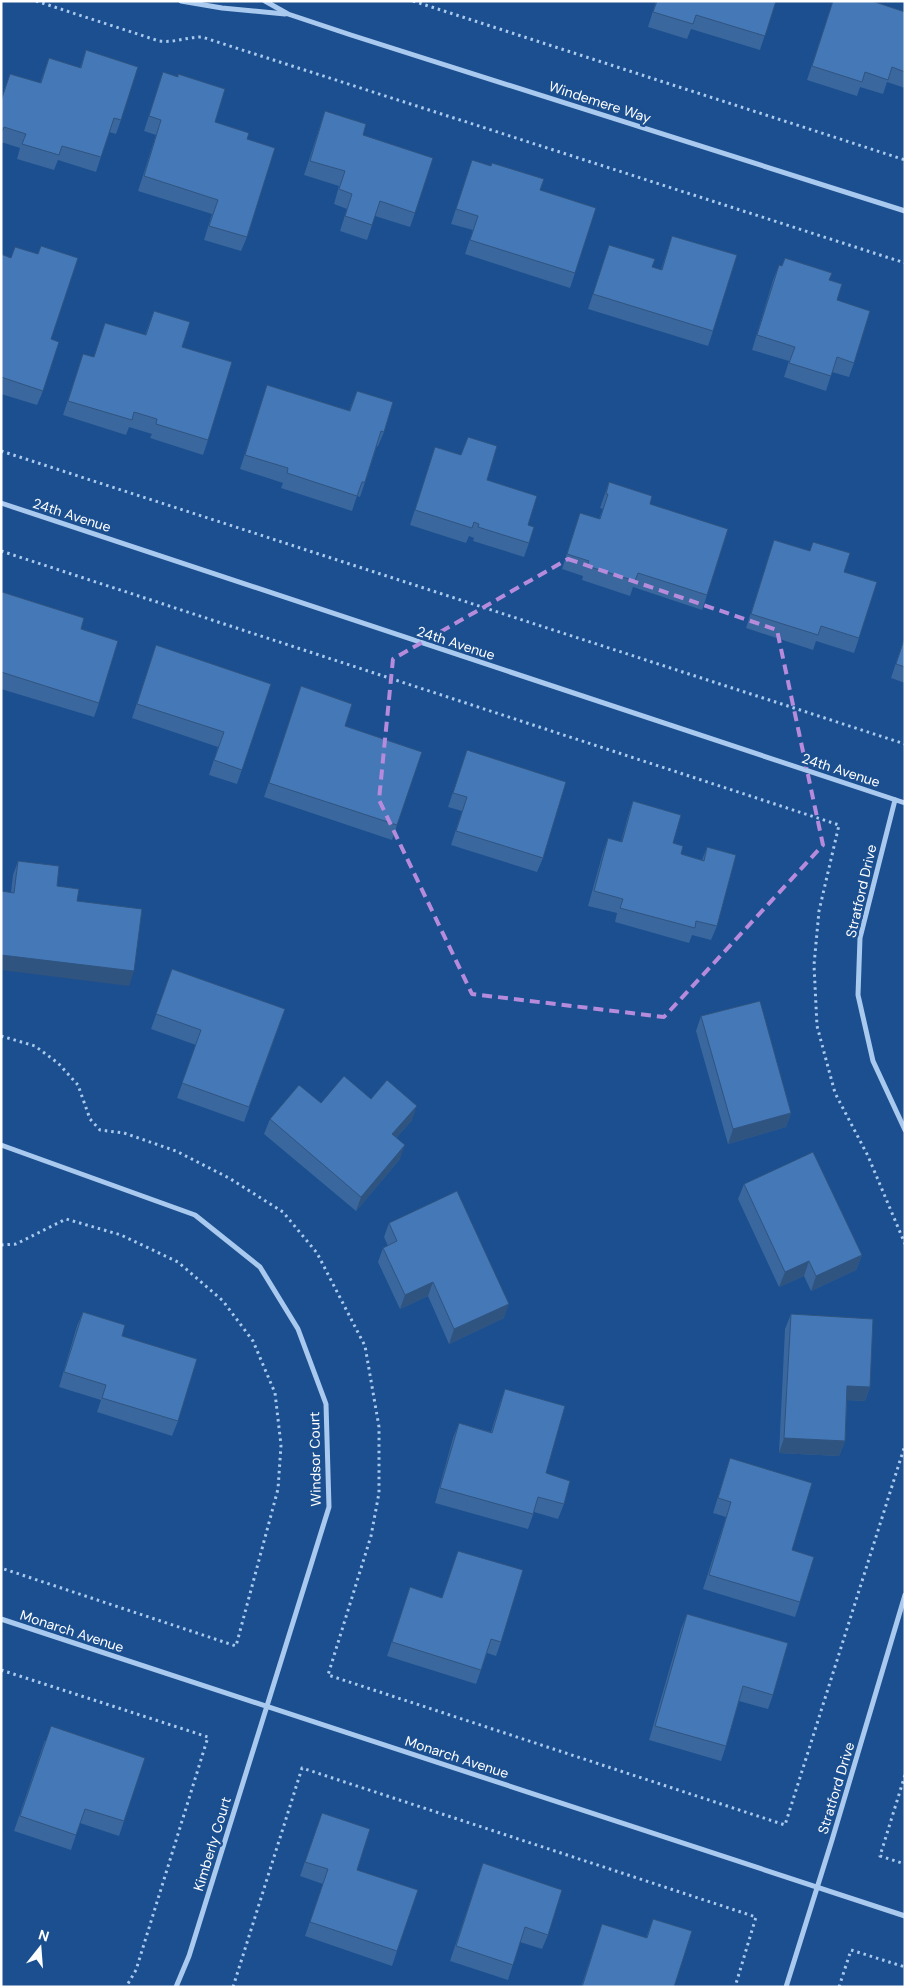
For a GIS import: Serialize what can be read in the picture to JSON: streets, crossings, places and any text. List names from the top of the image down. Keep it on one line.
{"streets":{"street":["Windemere Way","24th Avenue","Stratford Drive","Windsor Court","Monarch Avenue","Kimberly Court"]},"crossings":[["24th Avenue","Stratford Drive"],["Stratford Drive","Monarch Avenue"],["Windsor Court","Monarch Avenue"],["Windsor Court","Kimberly Court"],["Monarch Avenue","Kimberly Court"]],"north":"top"}
